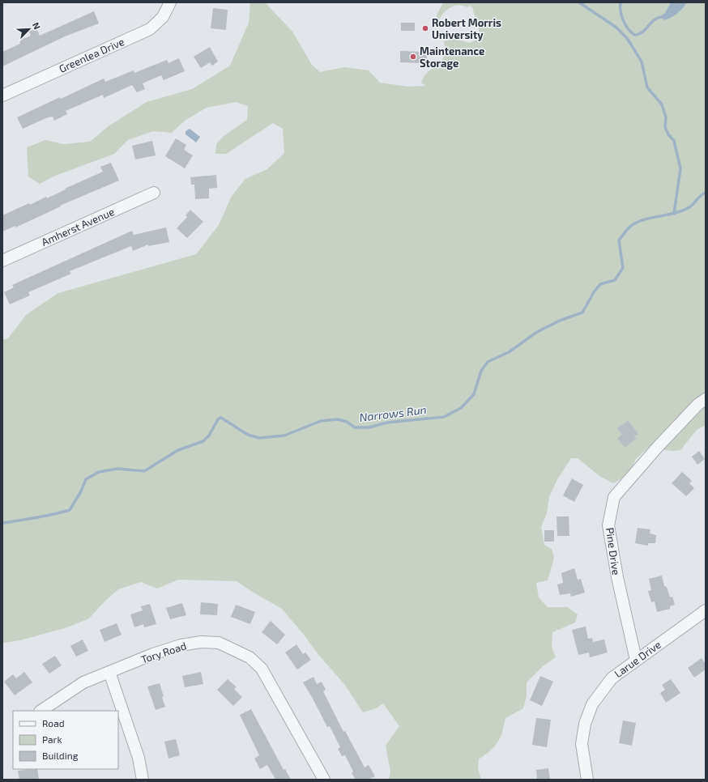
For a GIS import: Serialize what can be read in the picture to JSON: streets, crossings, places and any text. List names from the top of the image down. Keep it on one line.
{"streets":{"street":["Greenlea Drive","Amherst Avenue","Pine Drive","Tory Road","Larue Drive"]},"crossings":[["Pine Drive","Larue Drive"]],"water":["Narrows Run"],"places":["Robert Morris University","Maintenance Storage"],"legend":["Road","Park","Building"],"north":"top right"}
